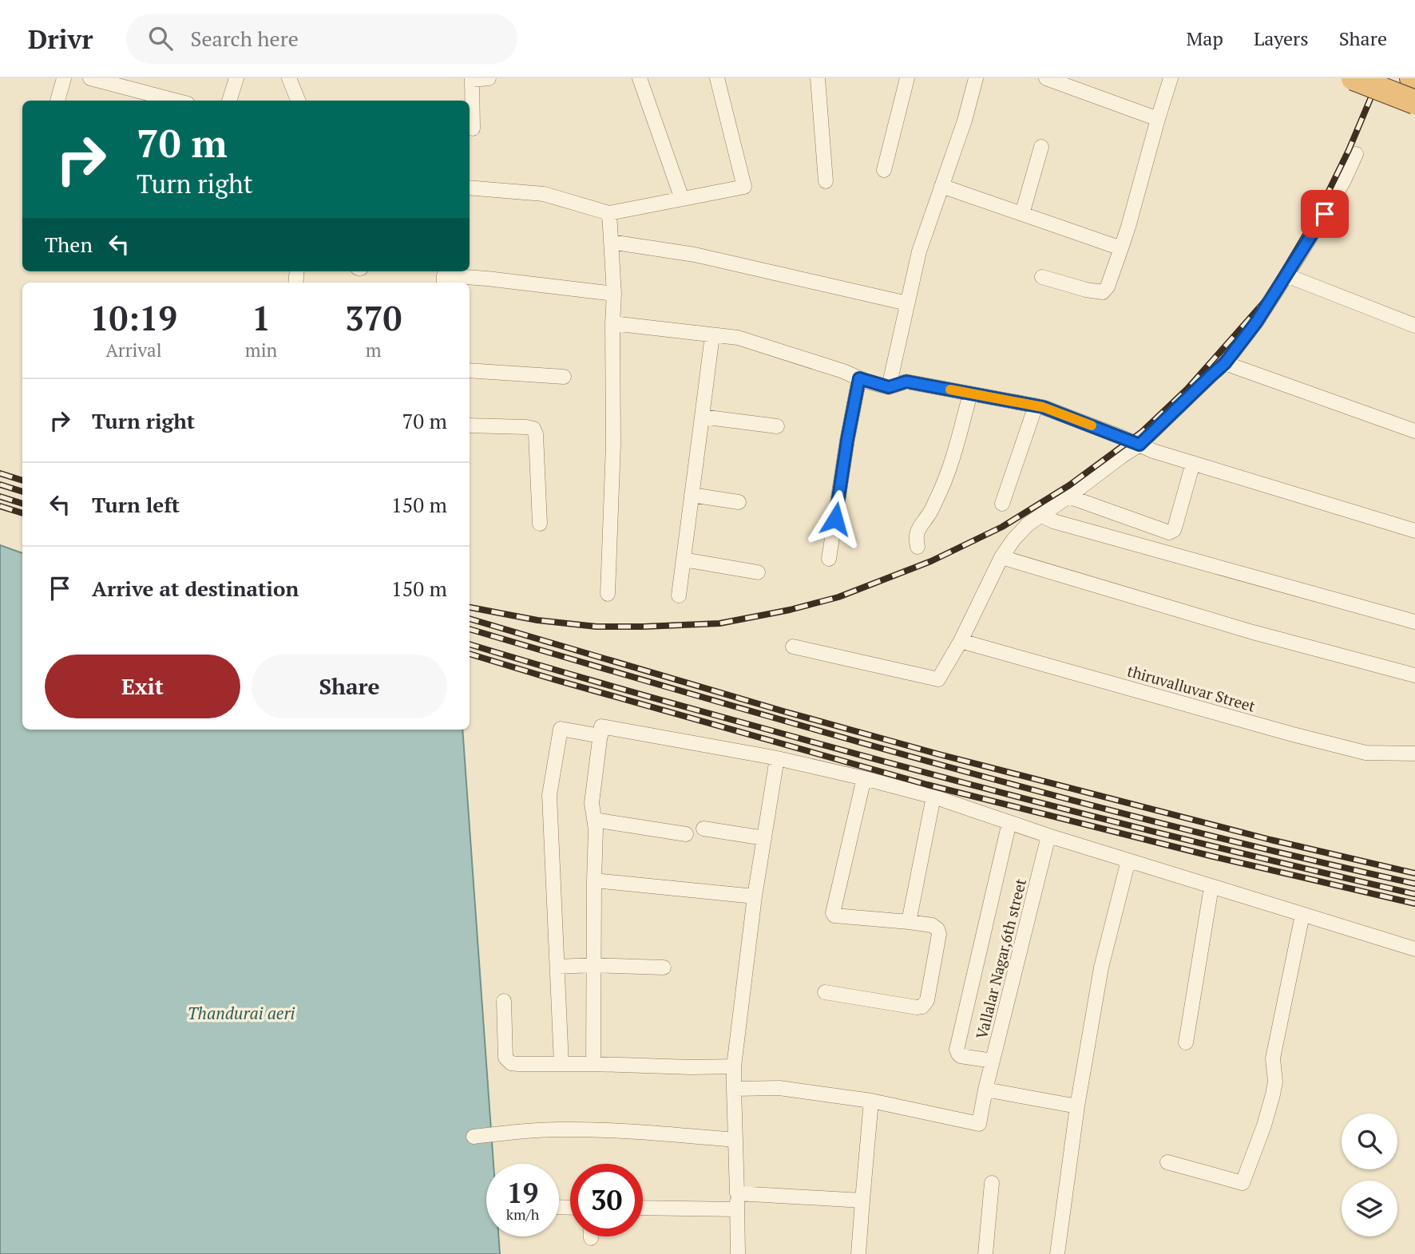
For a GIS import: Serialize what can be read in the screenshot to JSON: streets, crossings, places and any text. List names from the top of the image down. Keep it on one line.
{"streets":{"street":["thiruvalluvar Street","Vallalar Nagar,6th street"]},"water":["Thandurai aeri"],"page":{"header":"Drivr","search":"Search here","nav":["Map","Layers","Share"],"turn":["70 m","Turn right"],"then":"Then","eta":["10:19","Arrival","1","min","370","m"],"list":[{"name":"Turn right","value":"70 m"},{"name":"Turn left","value":"150 m"},{"name":"Arrive at destination","value":"150 m"}],"buttons":["Exit","Share"],"speed":"19 km/h","limit":"30"}}
